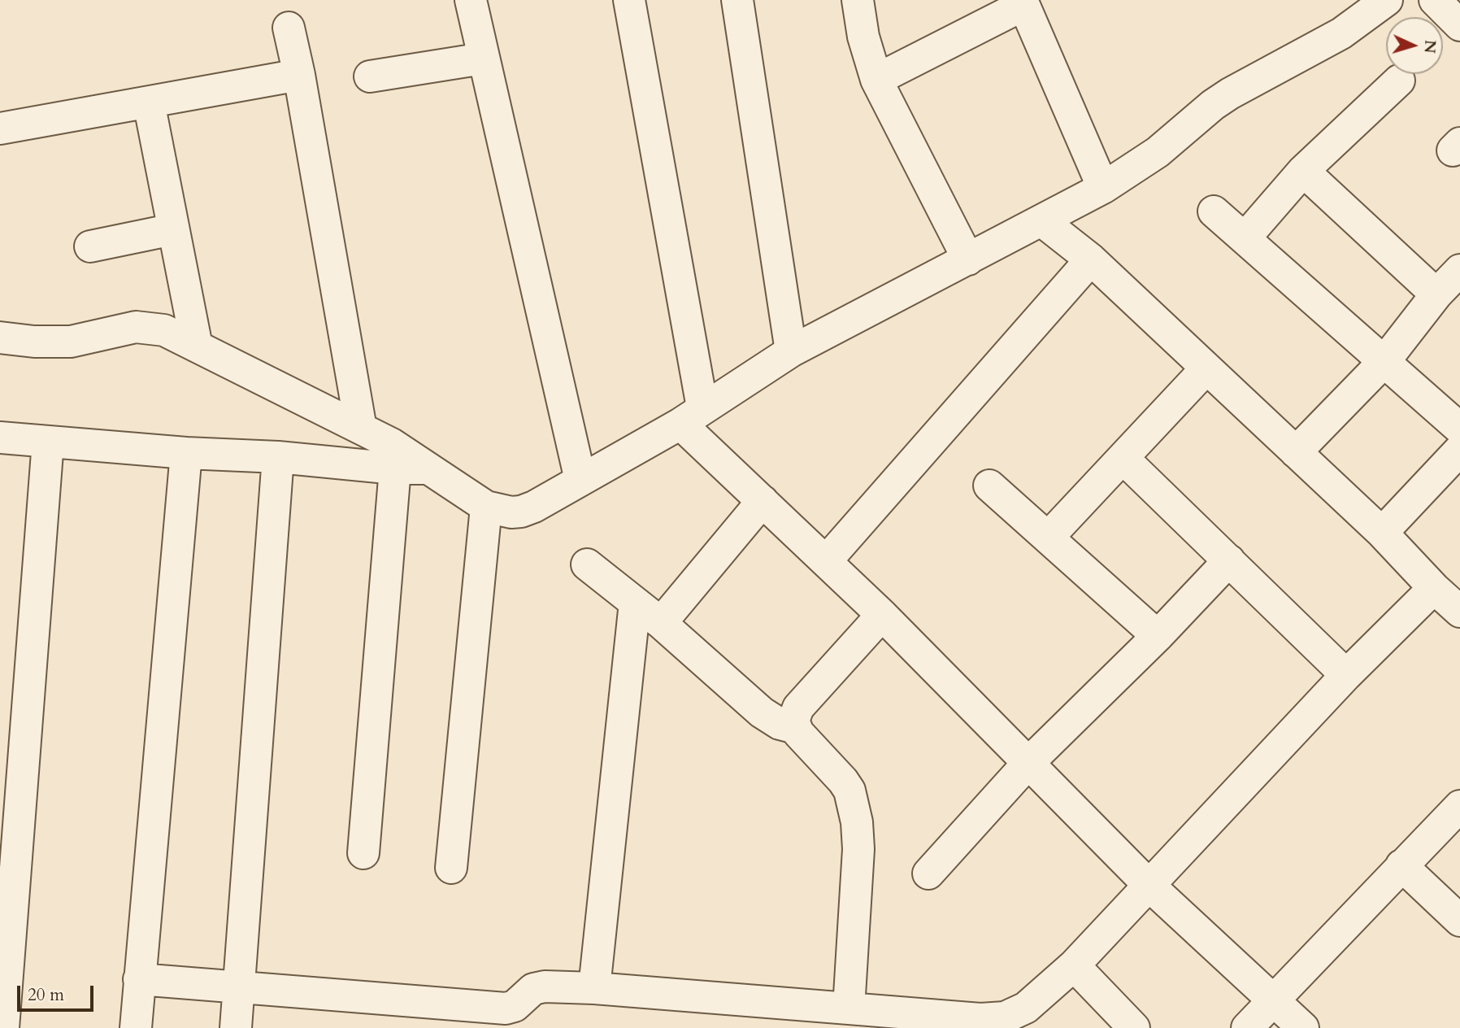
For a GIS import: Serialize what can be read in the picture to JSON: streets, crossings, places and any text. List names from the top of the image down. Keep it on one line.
{"scale_bar":"20 m","north":"right"}
